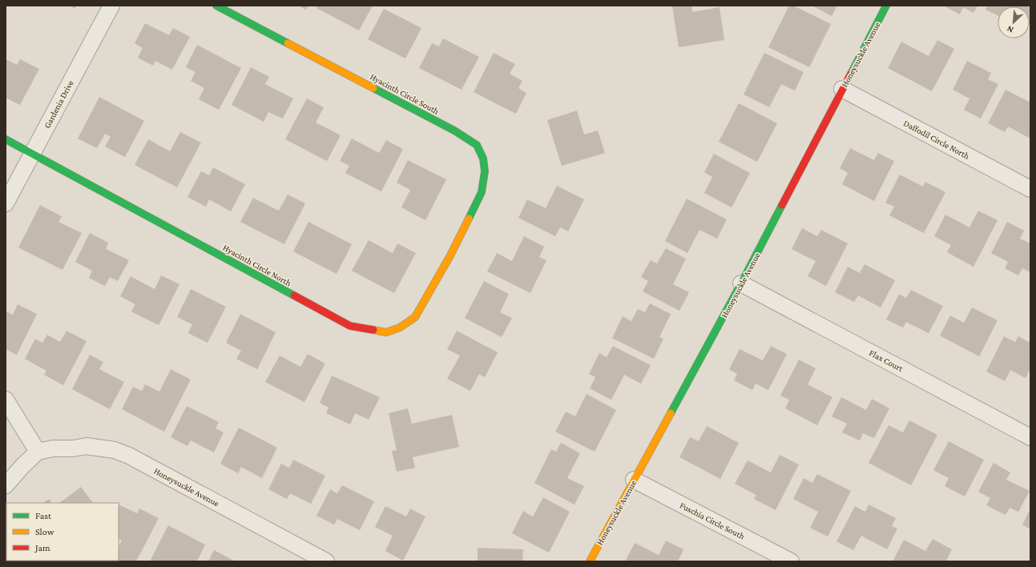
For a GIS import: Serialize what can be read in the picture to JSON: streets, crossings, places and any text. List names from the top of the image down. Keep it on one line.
{"streets":{"street":["Honeysuckle Avenue","Hyacinth Circle South","Gardenia Drive","Daffodil Circle North","Hyacinth Circle North","Flax Court","Fuschia Circle South"]},"crossings":[["Honeysuckle Avenue","Daffodil Circle North"],["Honeysuckle Avenue","Flax Court"],["Honeysuckle Avenue","Fuschia Circle South"],["Hyacinth Circle South","Hyacinth Circle North"],["Gardenia Drive","Hyacinth Circle North"]],"legend":["Fast","Slow","Jam"],"north":"bottom left"}
